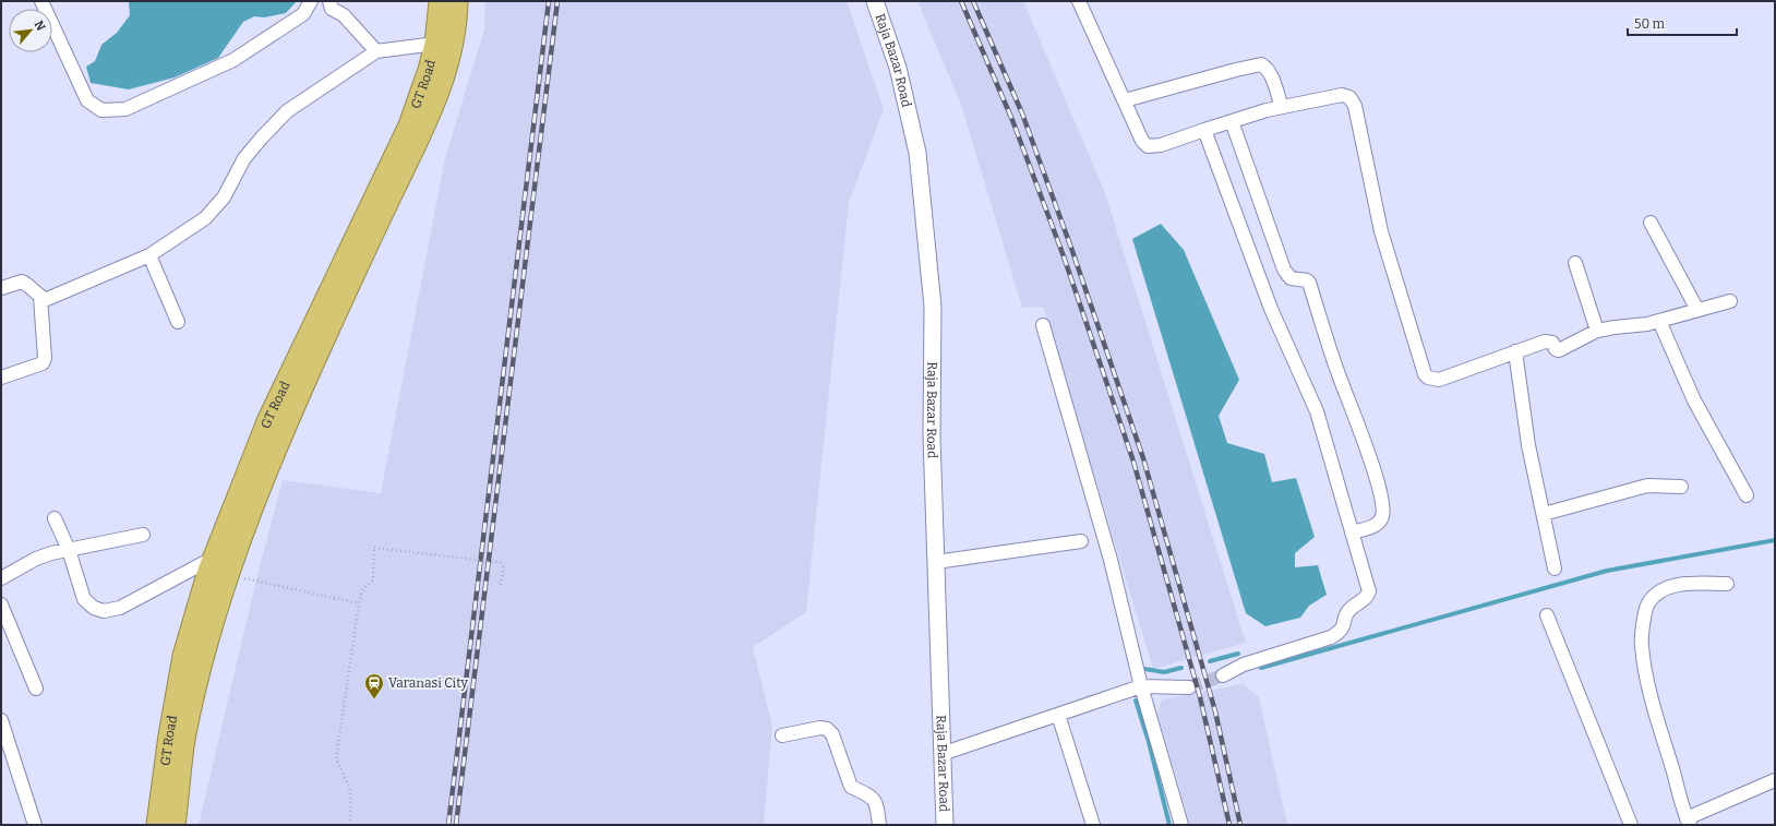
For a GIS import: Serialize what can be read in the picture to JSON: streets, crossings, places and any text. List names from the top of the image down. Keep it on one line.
{"streets":{"highway":["GT Road"],"street":["Raja Bazar Road"]},"places":{"station":["Varanasi City"]},"scale_bar":"50 m","north":"top right"}
